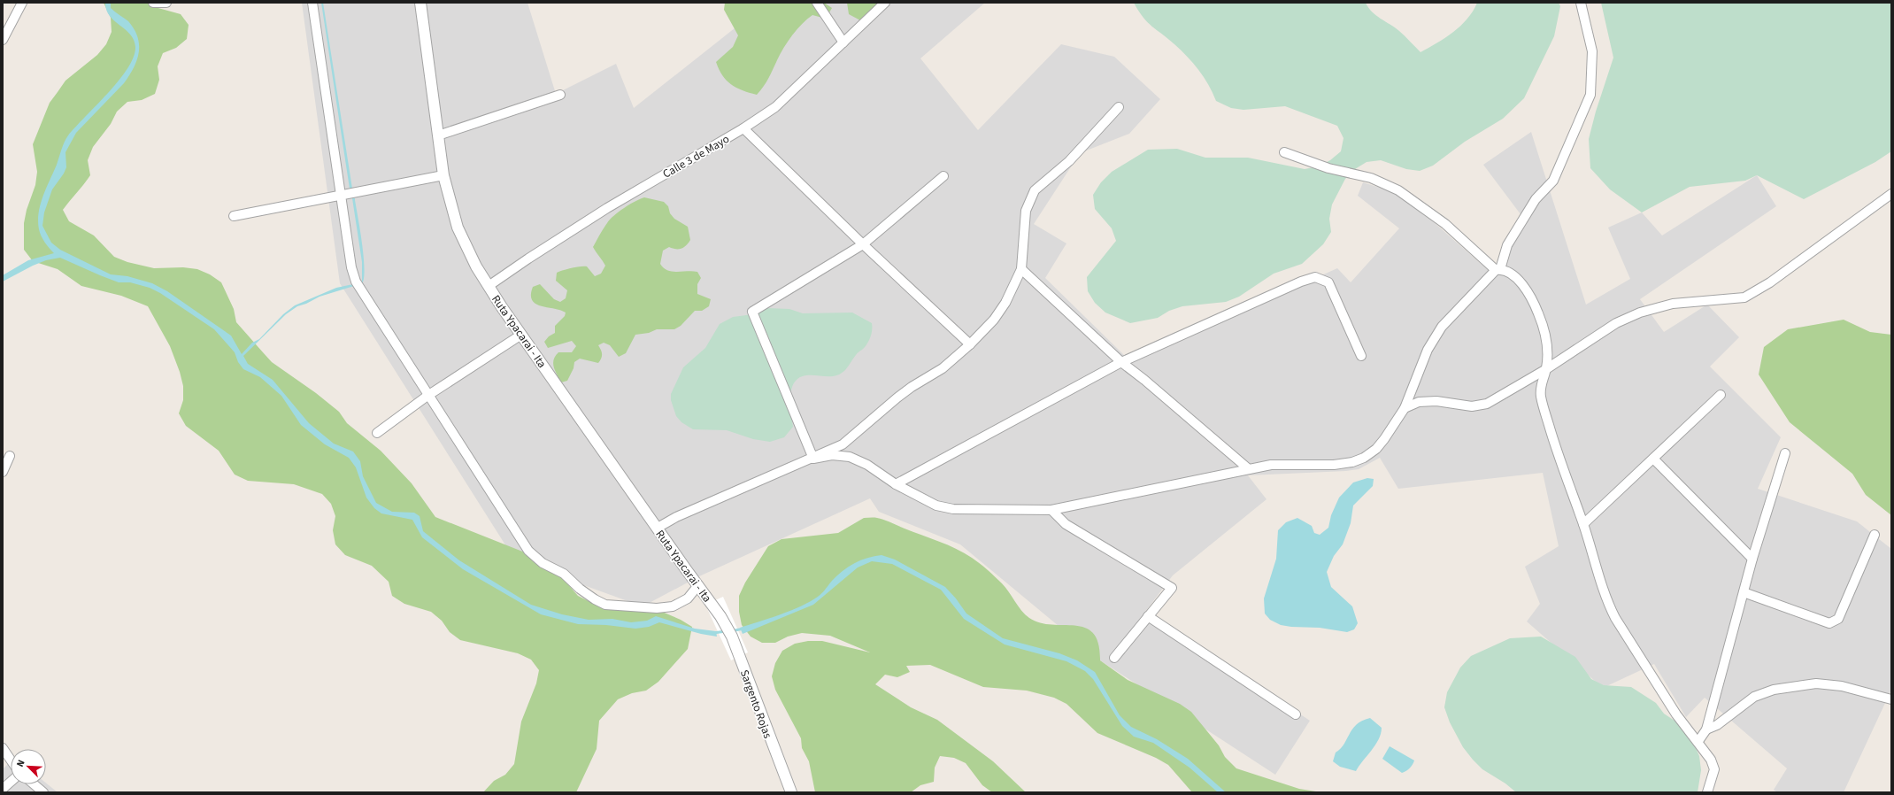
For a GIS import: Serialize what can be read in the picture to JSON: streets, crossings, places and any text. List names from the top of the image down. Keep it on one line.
{"streets":{"street":["Calle 3 de Mayo","Ruta Ypacarai - Ita","Sargento Rojas"]},"crossings":[["Calle 3 de Mayo","Ruta Ypacarai - Ita"],["Ruta Ypacarai - Ita","Sargento Rojas"]],"north":"top left"}
